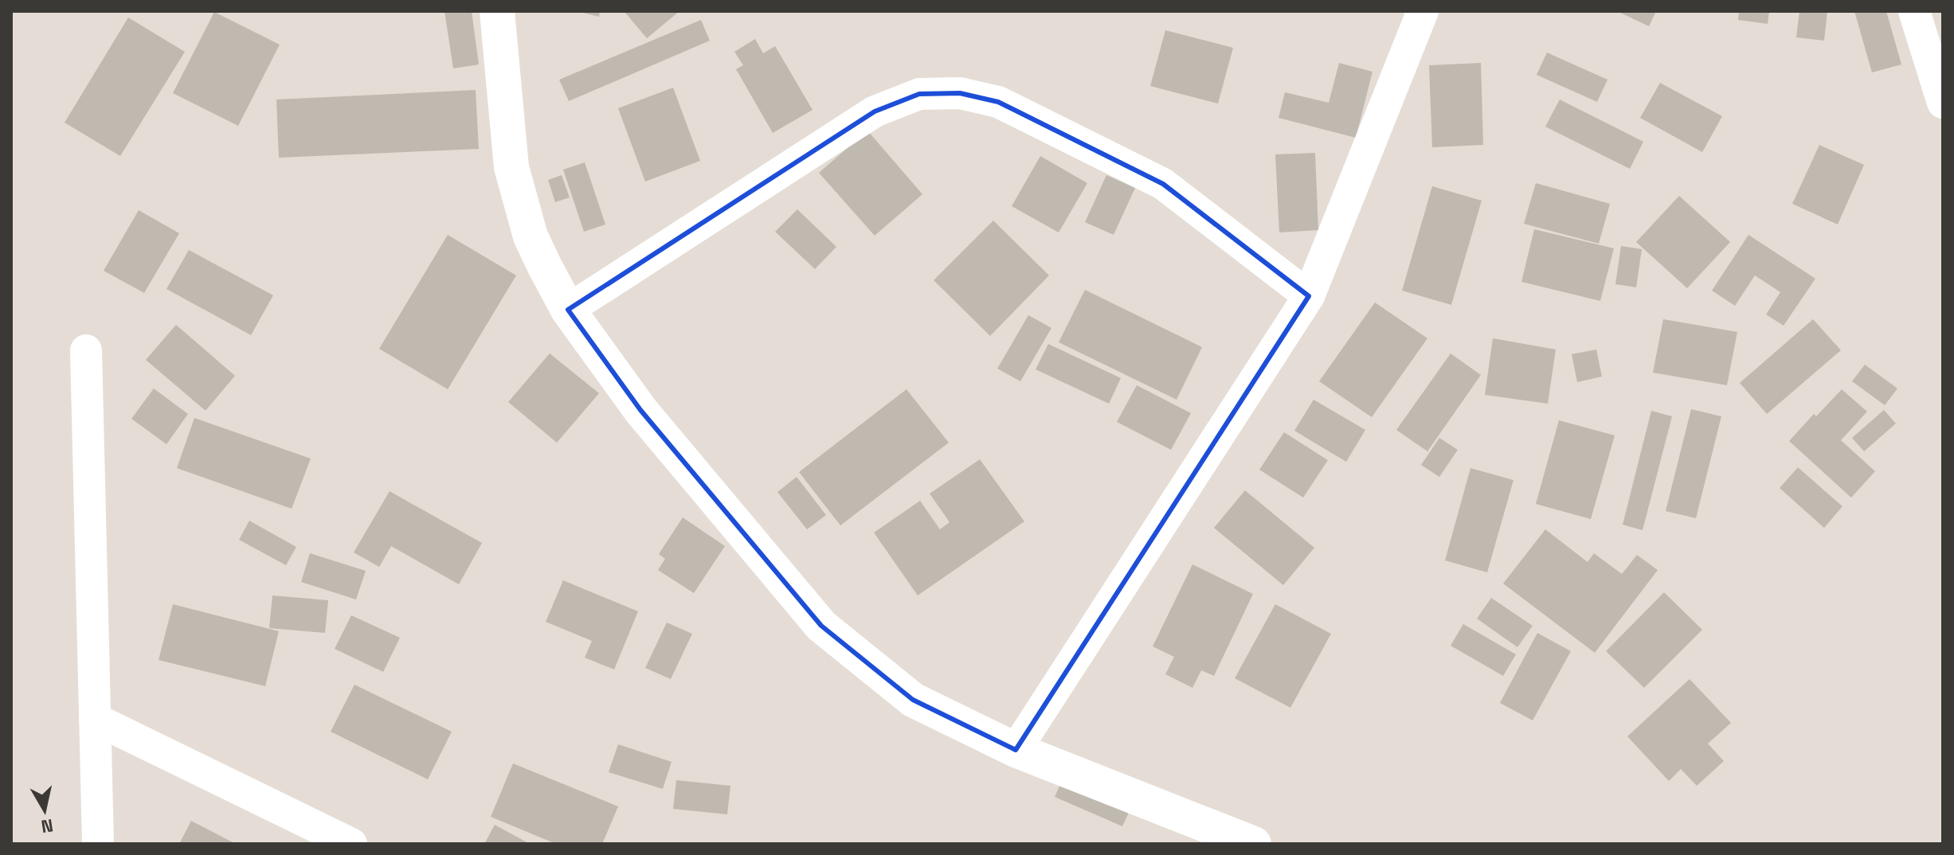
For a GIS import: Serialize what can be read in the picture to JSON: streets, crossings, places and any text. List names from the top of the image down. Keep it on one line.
{"north":"bottom"}
